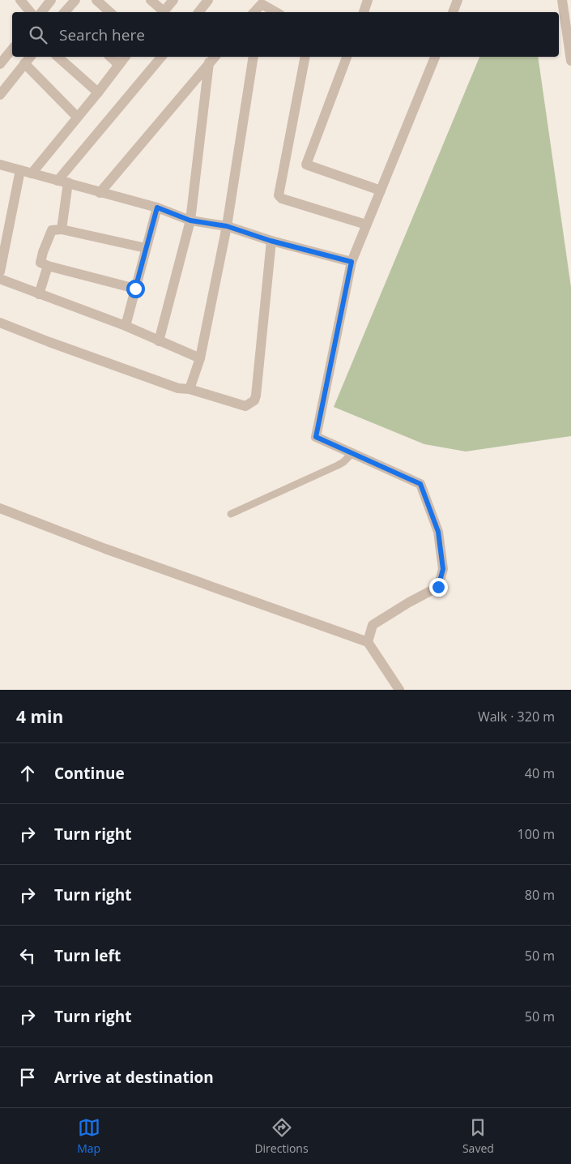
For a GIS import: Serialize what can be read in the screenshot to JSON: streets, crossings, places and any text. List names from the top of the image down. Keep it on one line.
{"page":{"search":"Search here","heading":["4 min","Walk · 320 m"],"list":[["Continue","40 m"],["Turn right","100 m"],["Turn right","80 m"],["Turn left","50 m"],["Turn right","50 m"],"Arrive at destination"],"nav":["Map","Directions","Saved"]}}
